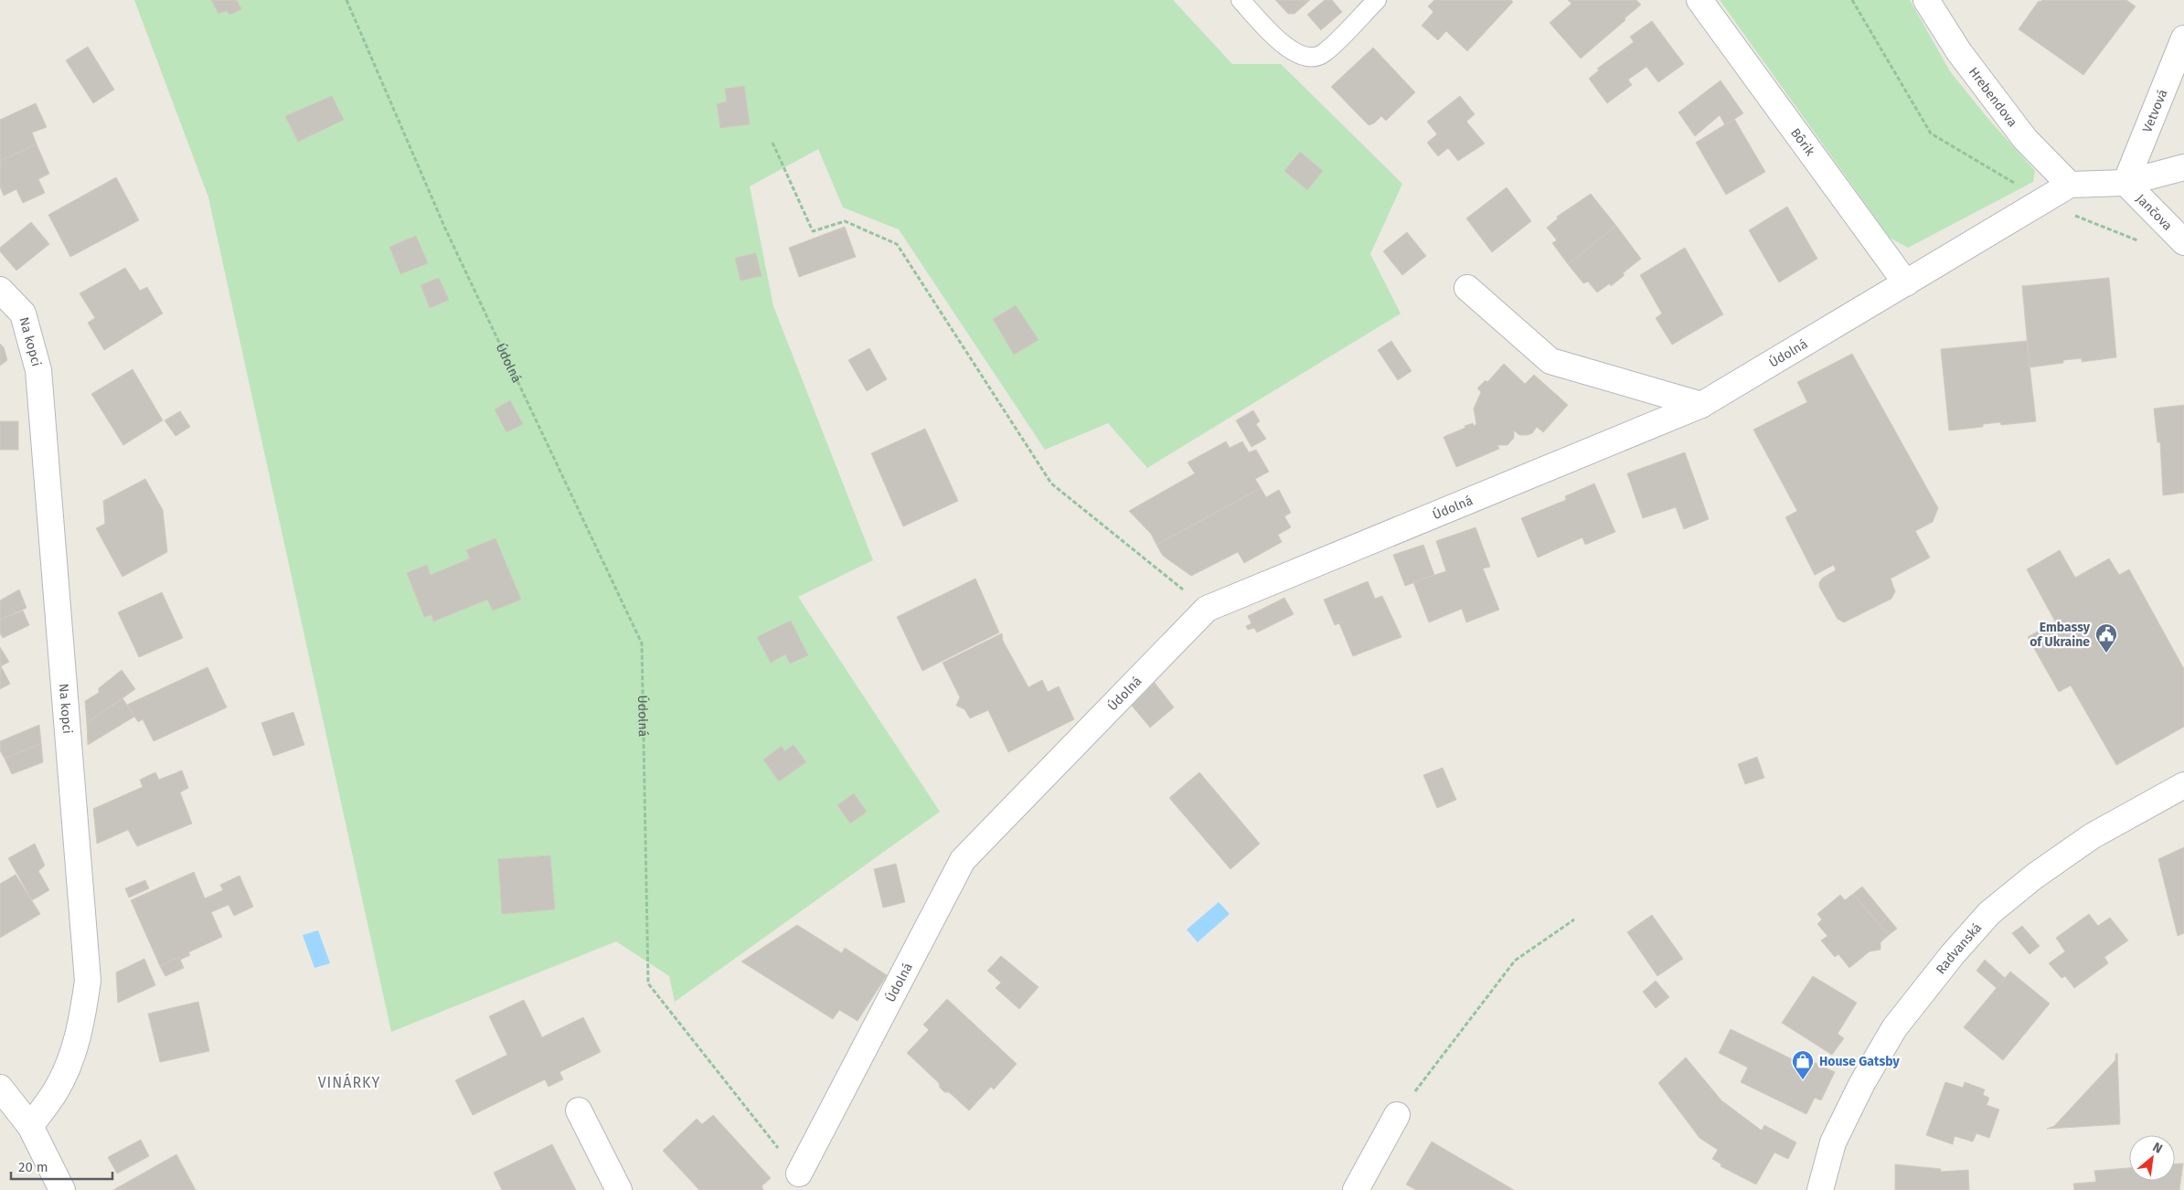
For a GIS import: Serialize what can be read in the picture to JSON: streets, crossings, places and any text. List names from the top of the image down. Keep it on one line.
{"streets":{"street":["Hrebendova","Vetvová","Bôrik","Jančova","Na kopci","Údolná","Radvanská"]},"crossings":[["Hrebendova","Údolná"],["Vetvová","Jančova"],["Bôrik","Údolná"]],"districts":["VINÁRKY"],"places":{"public building":["Embassy of Ukraine"],"shop":["House Gatsby"]},"scale_bar":"20 m","north":"top right"}
